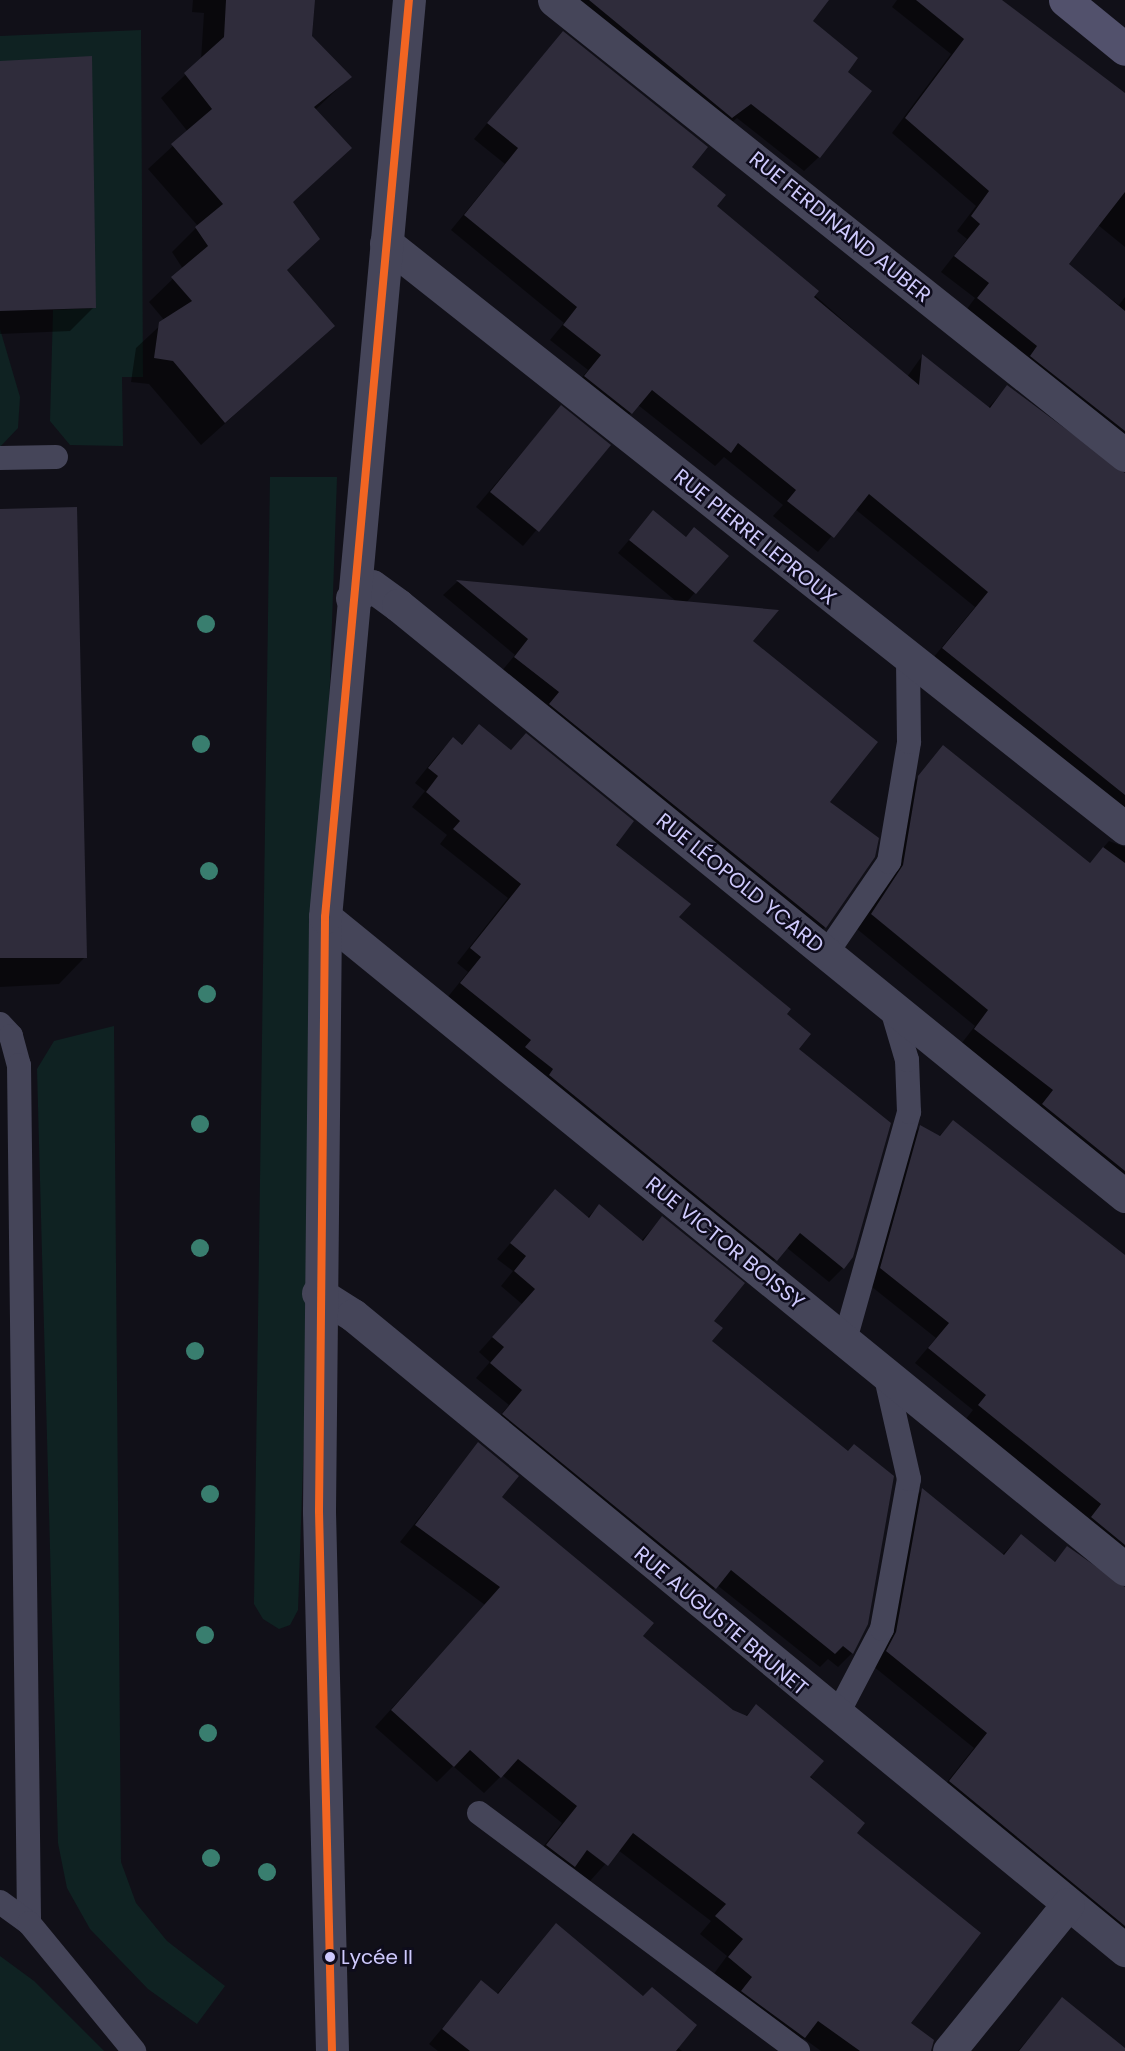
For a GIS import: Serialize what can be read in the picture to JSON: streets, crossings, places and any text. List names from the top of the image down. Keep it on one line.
{"streets":{"street":["RUE FERDINAND AUBER","RUE PIERRE LEPROUX","RUE LÉOPOLD YCARD","RUE VICTOR BOISSY","RUE AUGUSTE BRUNET"]},"places":["Lycée II"]}
